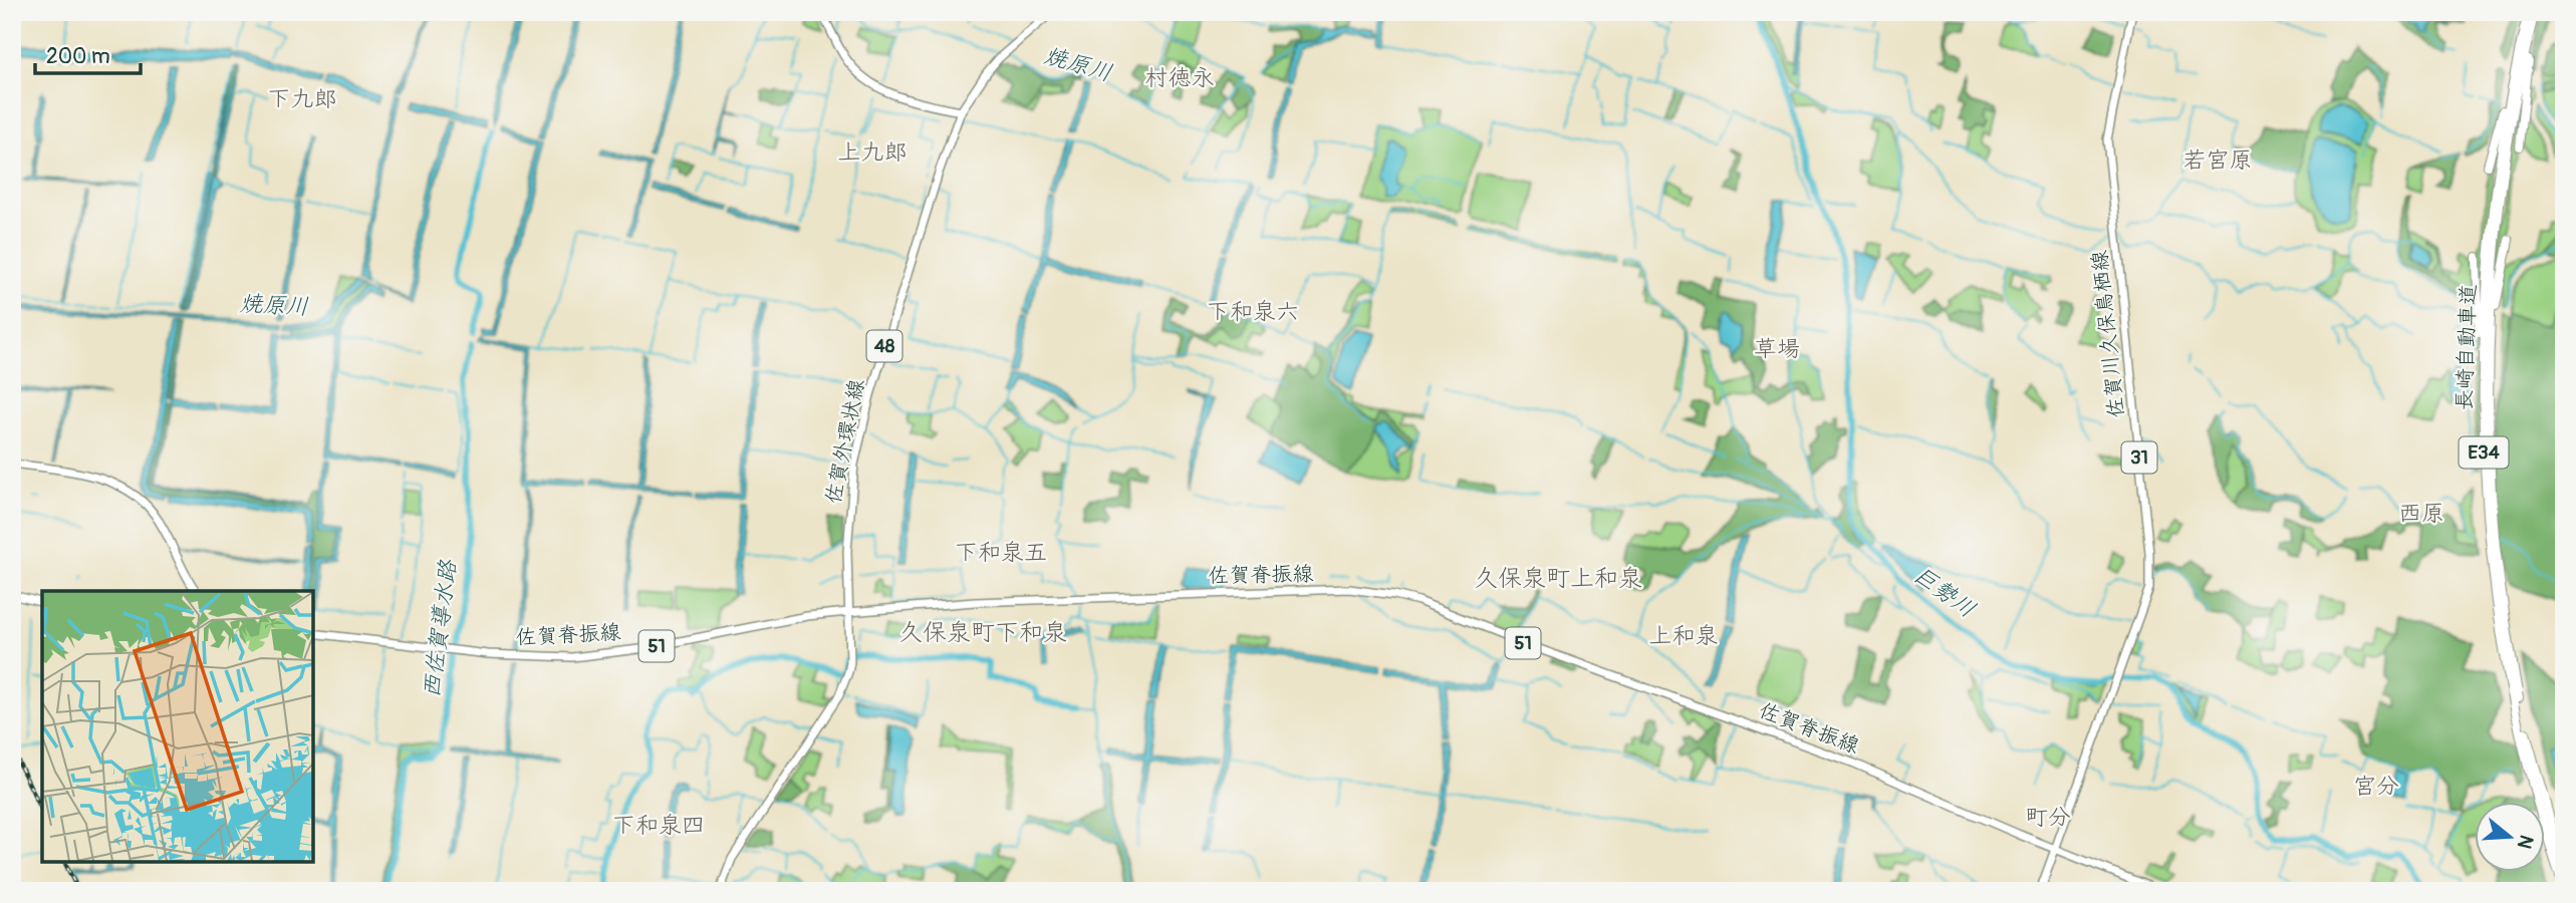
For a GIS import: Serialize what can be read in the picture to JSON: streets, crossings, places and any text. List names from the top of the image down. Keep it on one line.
{"streets":{"highway":["長崎自動車道","E34"],"main road":["佐賀川久保鳥栖線","48","佐賀外環状線","31","佐賀脊振線","51"]},"crossings":[["佐賀川久保鳥栖線","31"],["佐賀川久保鳥栖線","佐賀脊振線"],["佐賀外環状線","佐賀脊振線"],["31","佐賀脊振線"]],"districts":["村徳永","下九郎","上九郎","若宮原","下和泉六","草場","西原","下和泉五","久保泉町上和泉","久保泉町下和泉","上和泉","宮分","町分","下和泉四"],"water":["焼原川","巨勢川","西佐賀導水路"],"scale_bar":"200 m","north":"right"}
